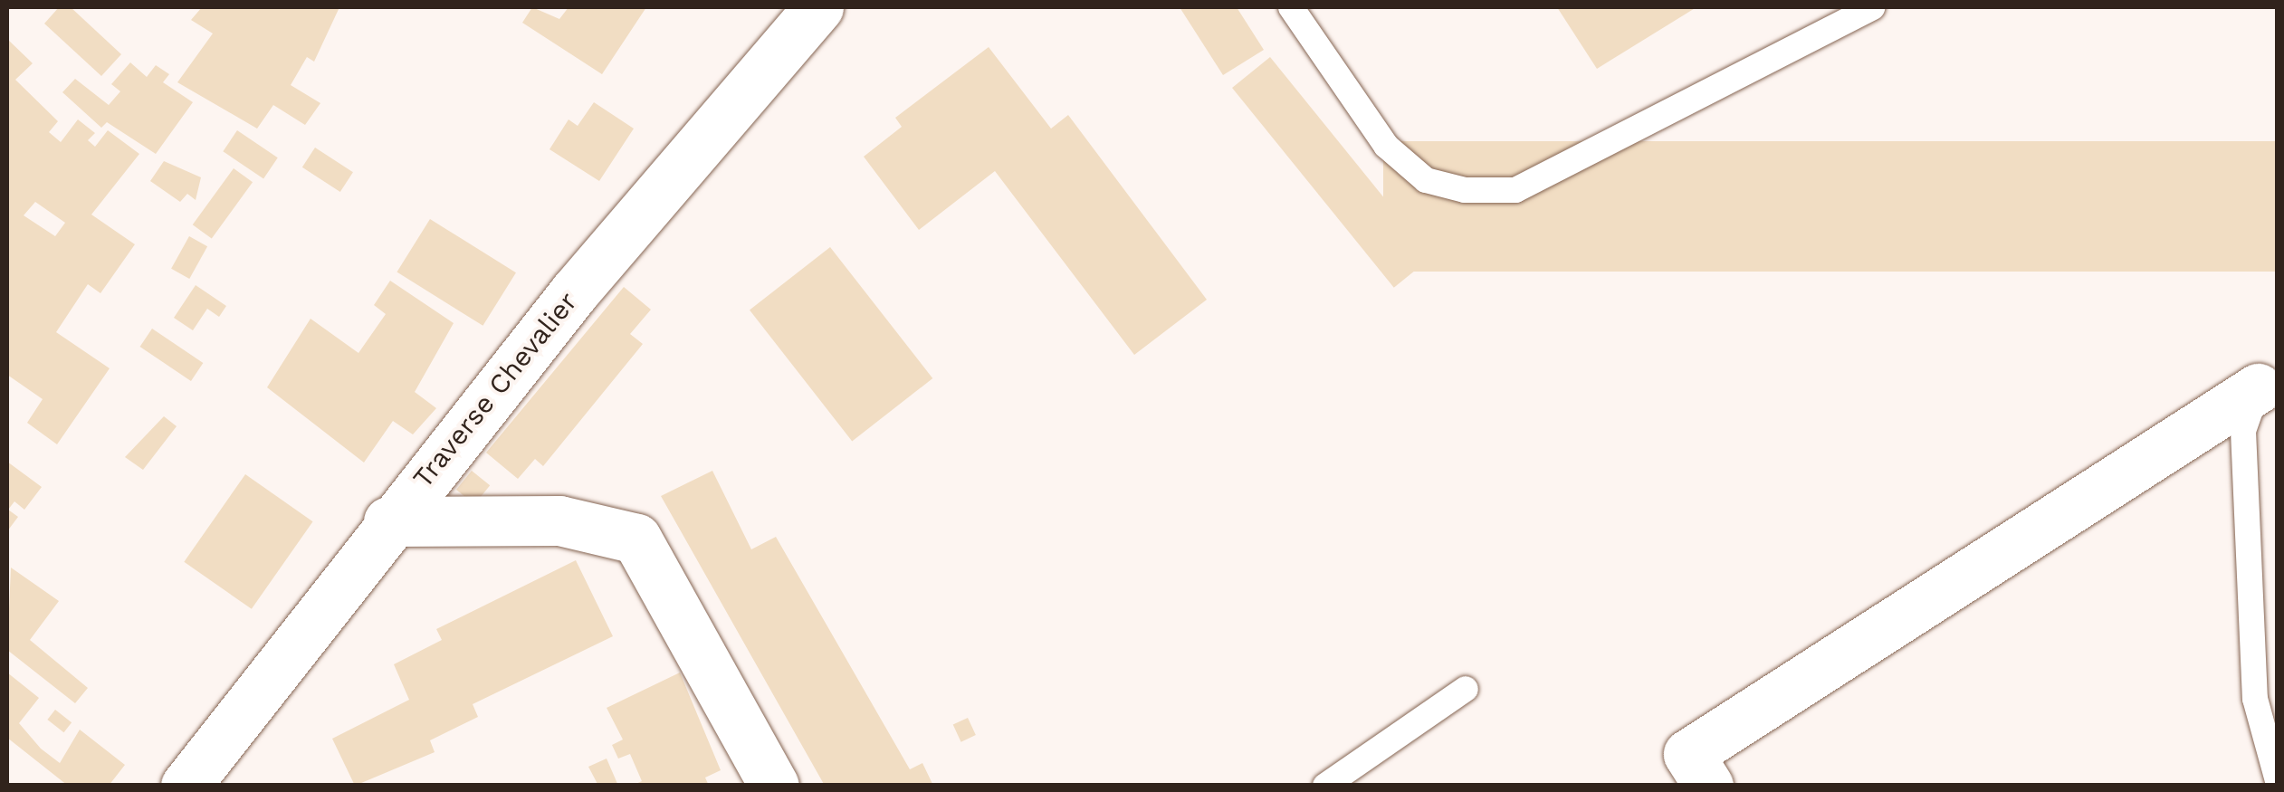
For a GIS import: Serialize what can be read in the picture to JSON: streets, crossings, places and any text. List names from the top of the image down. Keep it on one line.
{"streets":{"street":["Traverse Chevalier"]}}
